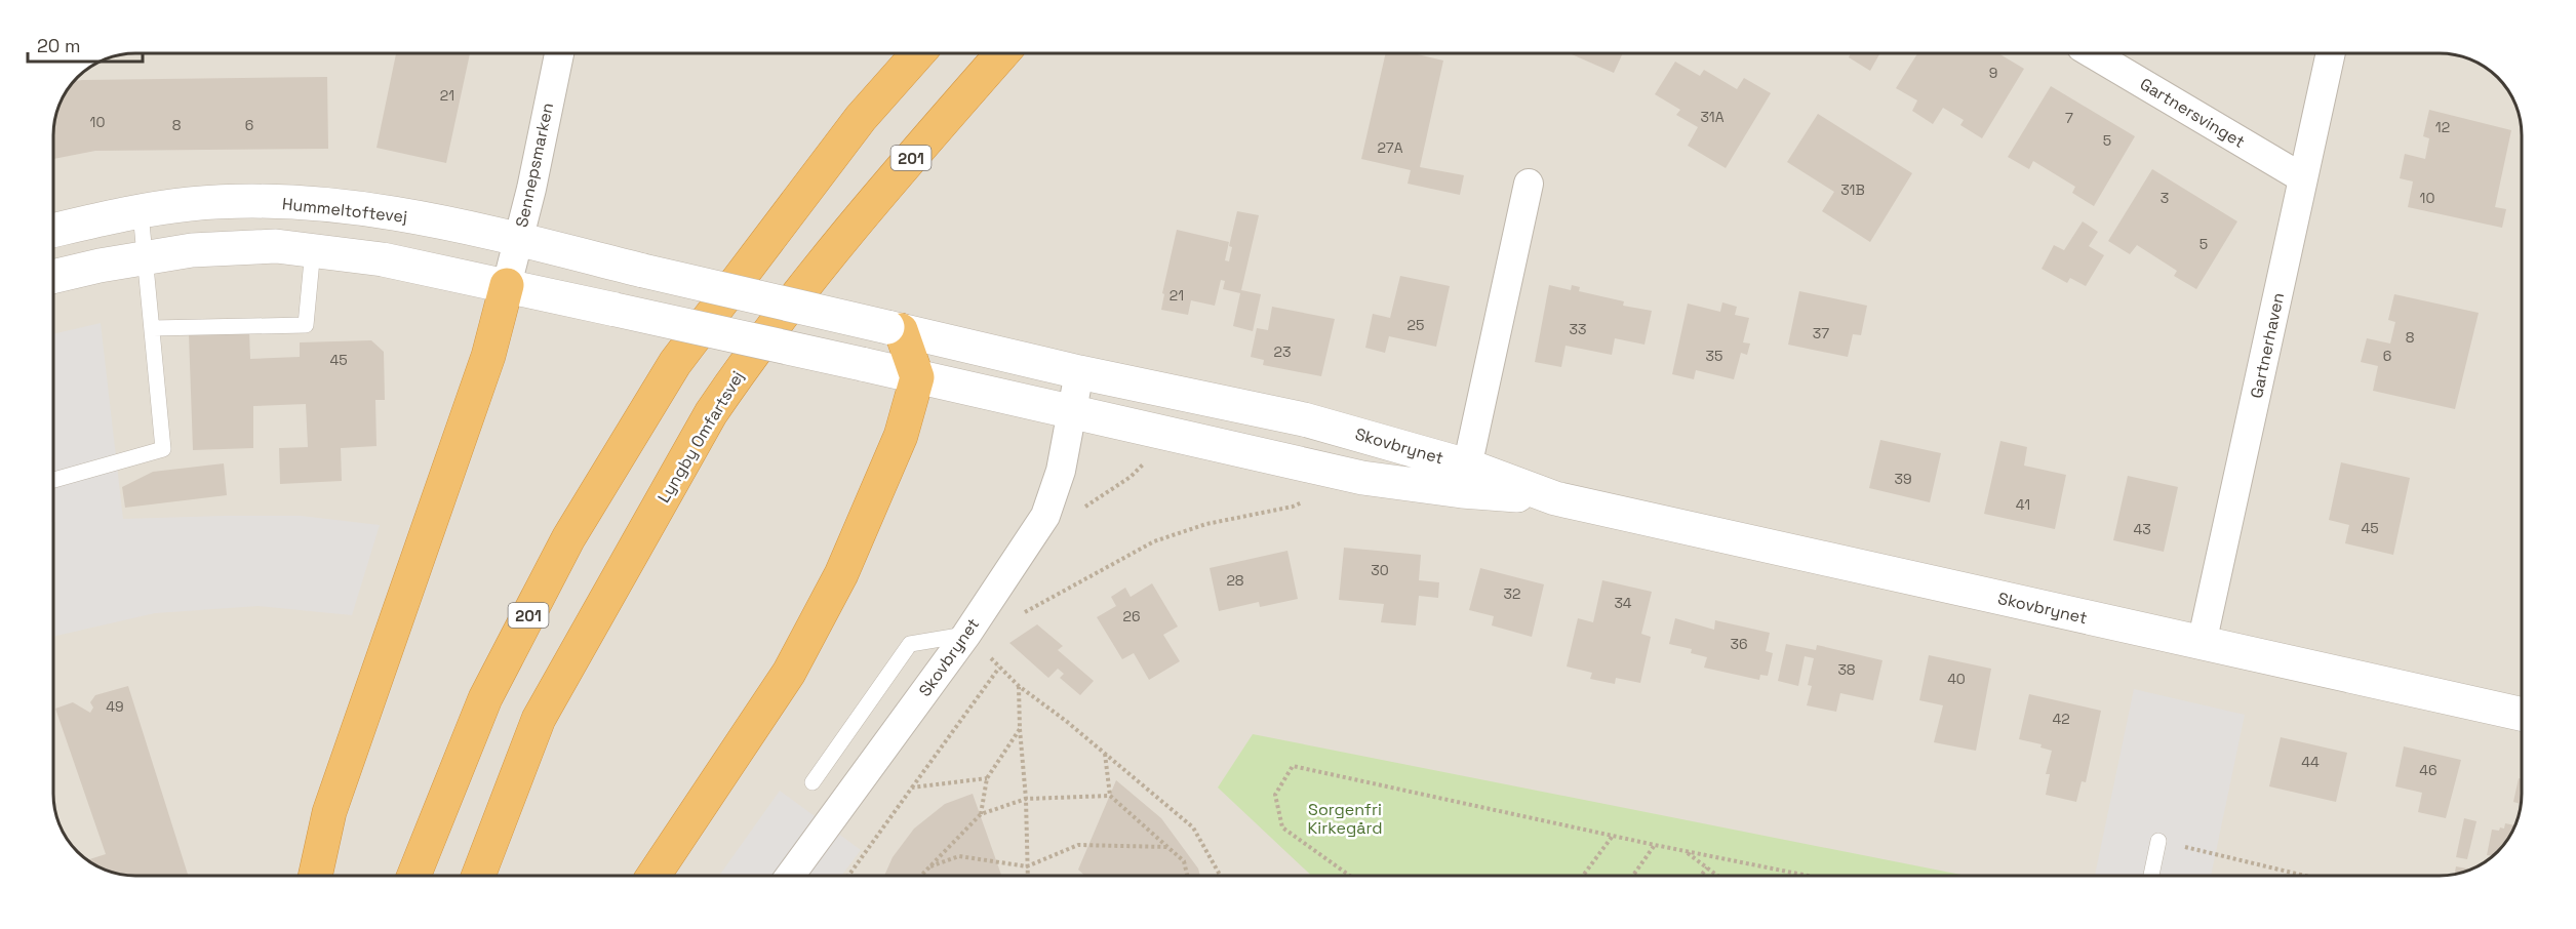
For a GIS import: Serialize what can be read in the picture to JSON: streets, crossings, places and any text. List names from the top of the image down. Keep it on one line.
{"streets":{"highway":["201","Lyngby Omfartsvej"],"street":["Gartnersvinget","Sennepsmarken","Hummeltoftevej","Gartnerhaven","Skovbrynet"]},"crossings":[["Gartnersvinget","Gartnerhaven"],["Sennepsmarken","Hummeltoftevej"],["Sennepsmarken","Skovbrynet"],["Hummeltoftevej","Skovbrynet"],["Gartnerhaven","Skovbrynet"]],"parks":["Sorgenfri Kirkegård"],"house_numbers":["9","21","31A","7","10","8","6","12","5","27A","31B","3","10","5","21","25","33","37","8","23","35","6","45","39","41","45","43","30","28","32","34","26","36","38","40","49","42","44","46"],"scale_bar":"20 m"}
